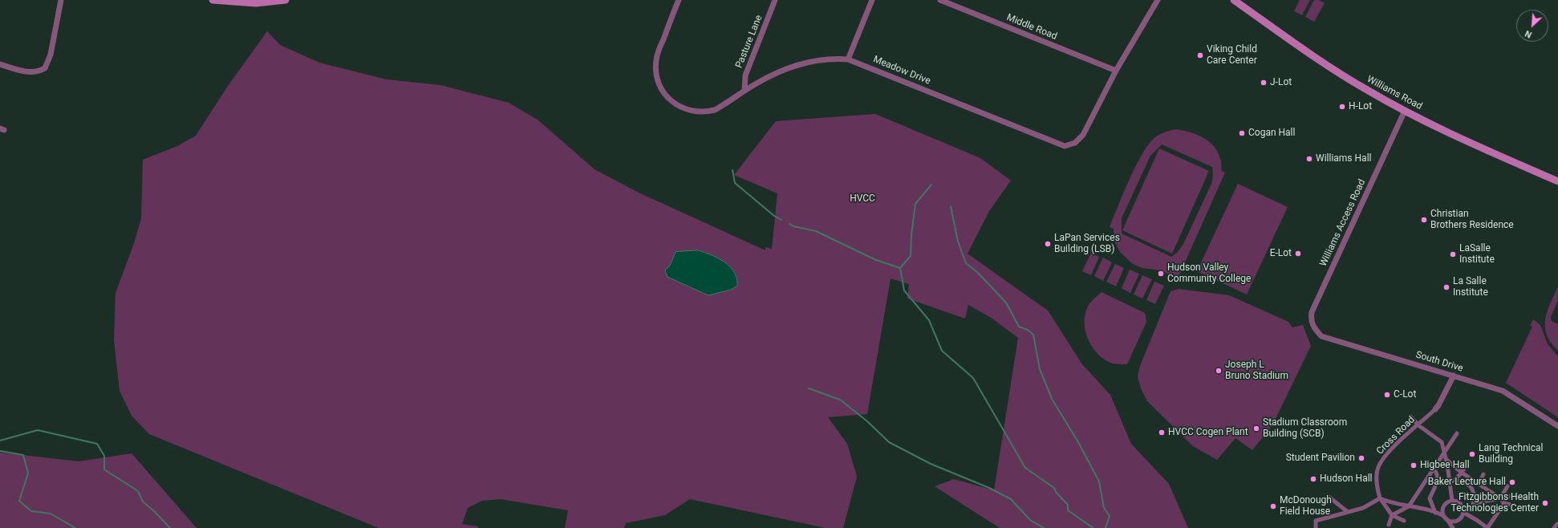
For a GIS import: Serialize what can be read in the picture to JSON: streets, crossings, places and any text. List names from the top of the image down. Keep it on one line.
{"streets":{"main road":["Williams Road"],"street":["Middle Road","Pasture Lane","Meadow Drive","Williams Access Road","South Drive","Cross Road"]},"crossings":[["Middle Road","Meadow Drive"],["Pasture Lane","Meadow Drive"],["Williams Road","Williams Access Road"],["Williams Access Road","South Drive"],["South Drive","Cross Road"]],"parks":["HVCC"],"places":["Viking Child Care Center","J-Lot","H-Lot","Cogan Hall","Williams Hall","Christian Brothers Residence","LaPan Services Building (LSB)","E-Lot","LaSalle Institute","Hudson Valley Community College","La Salle Institute","Joseph L Bruno Stadium","C-Lot","Stadium Classroom Building (SCB)","HVCC Cogen Plant","Lang Technical Building","Student Pavilion","Higbee Hall","Hudson Hall","Baker Lecture Hall","Fitzgibbons Health Technologies Center","McDonough Field House"],"north":"bottom left"}
